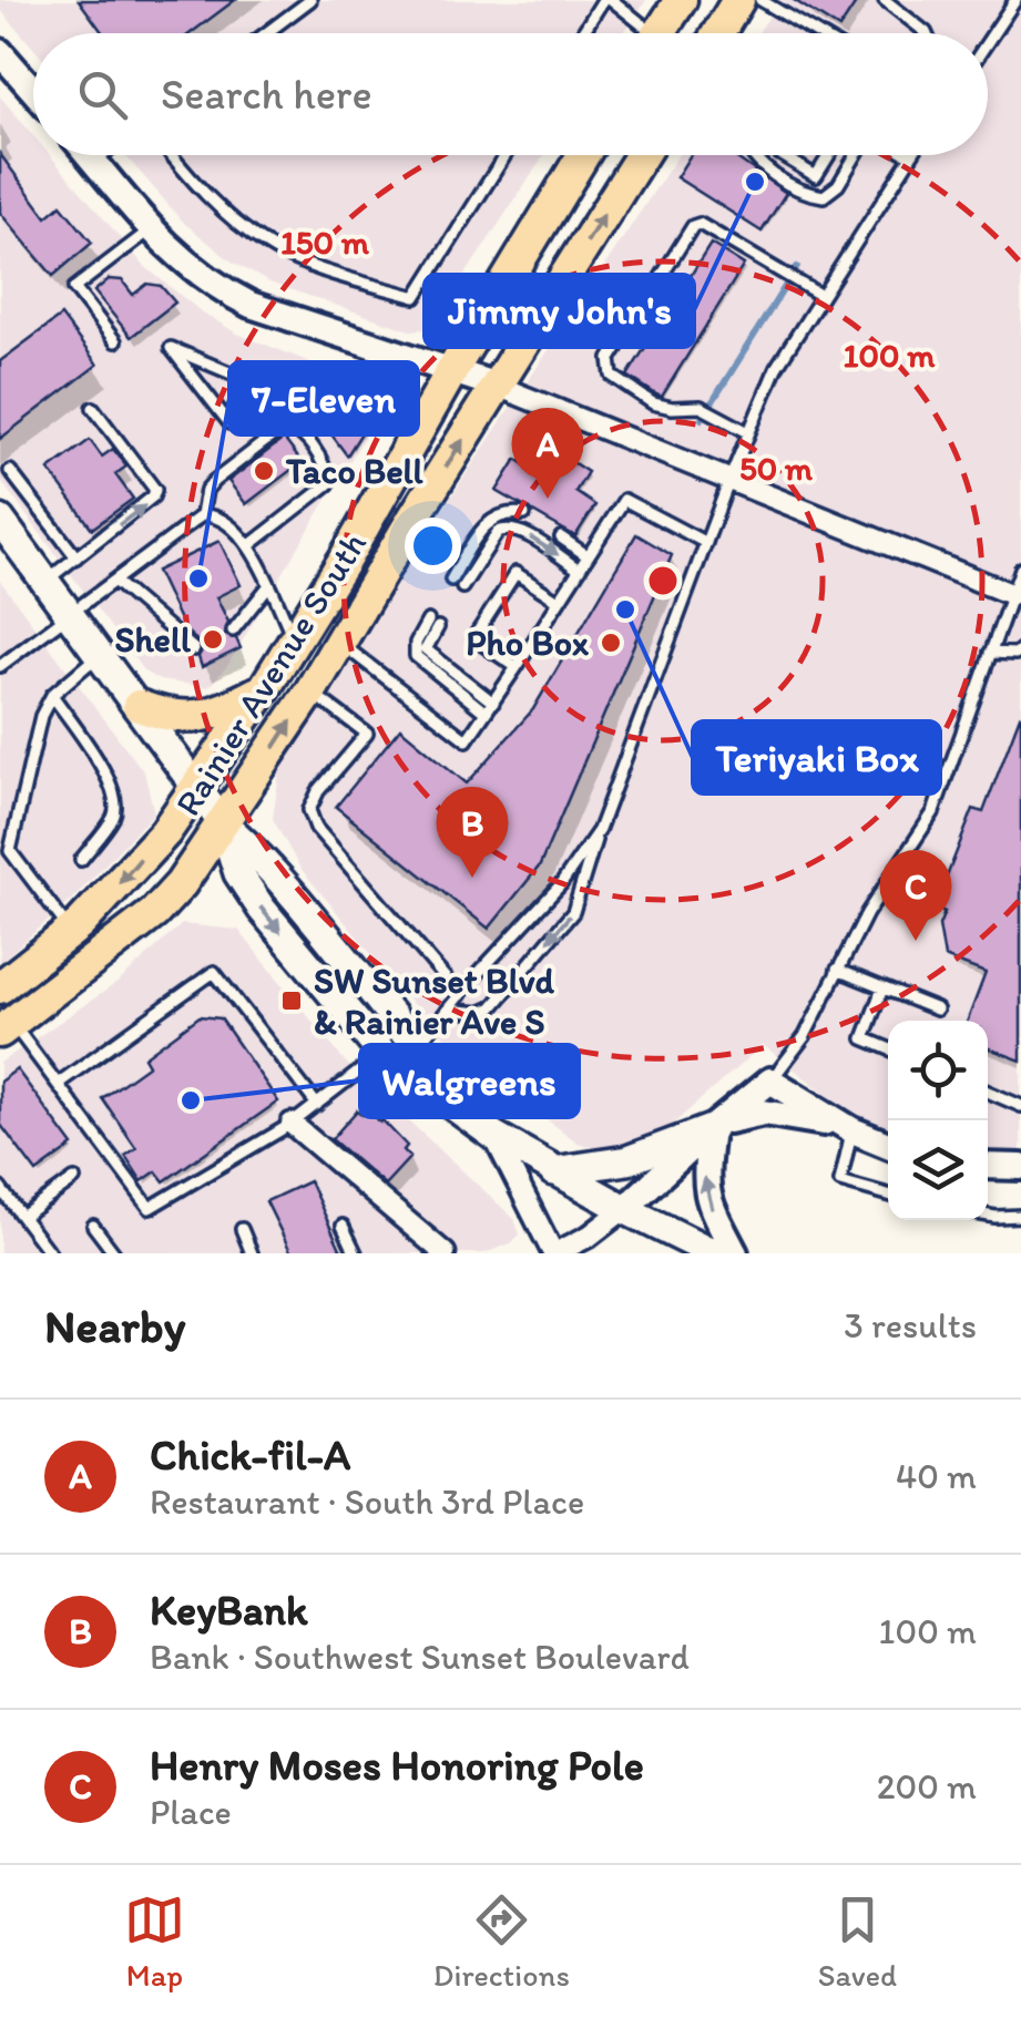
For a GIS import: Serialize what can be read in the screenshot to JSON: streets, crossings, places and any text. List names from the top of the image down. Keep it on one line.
{"streets":{"main road":["Rainier Avenue South"]},"places":{"other":["Jimmy John's","Taco Bell","7-Eleven","Teriyaki Box","Shell","Pho Box","Walgreens"],"transit":["SW Sunset Blvd & Rainier Ave S"]},"page":{"search":"Search here","pins":["A","B","C"],"heading":["Nearby","3 results"],"list":[{"mark":"A","name":"Chick-fil-A","note":"Restaurant · South 3rd Place","value":"40 m"},{"mark":"B","name":"KeyBank","note":"Bank · Southwest Sunset Boulevard","value":"100 m"},{"mark":"C","name":"Henry Moses Honoring Pole","note":"Place","value":"200 m"}],"nav":["Map","Directions","Saved"]},"rings":["150 m","100 m","50 m"]}
